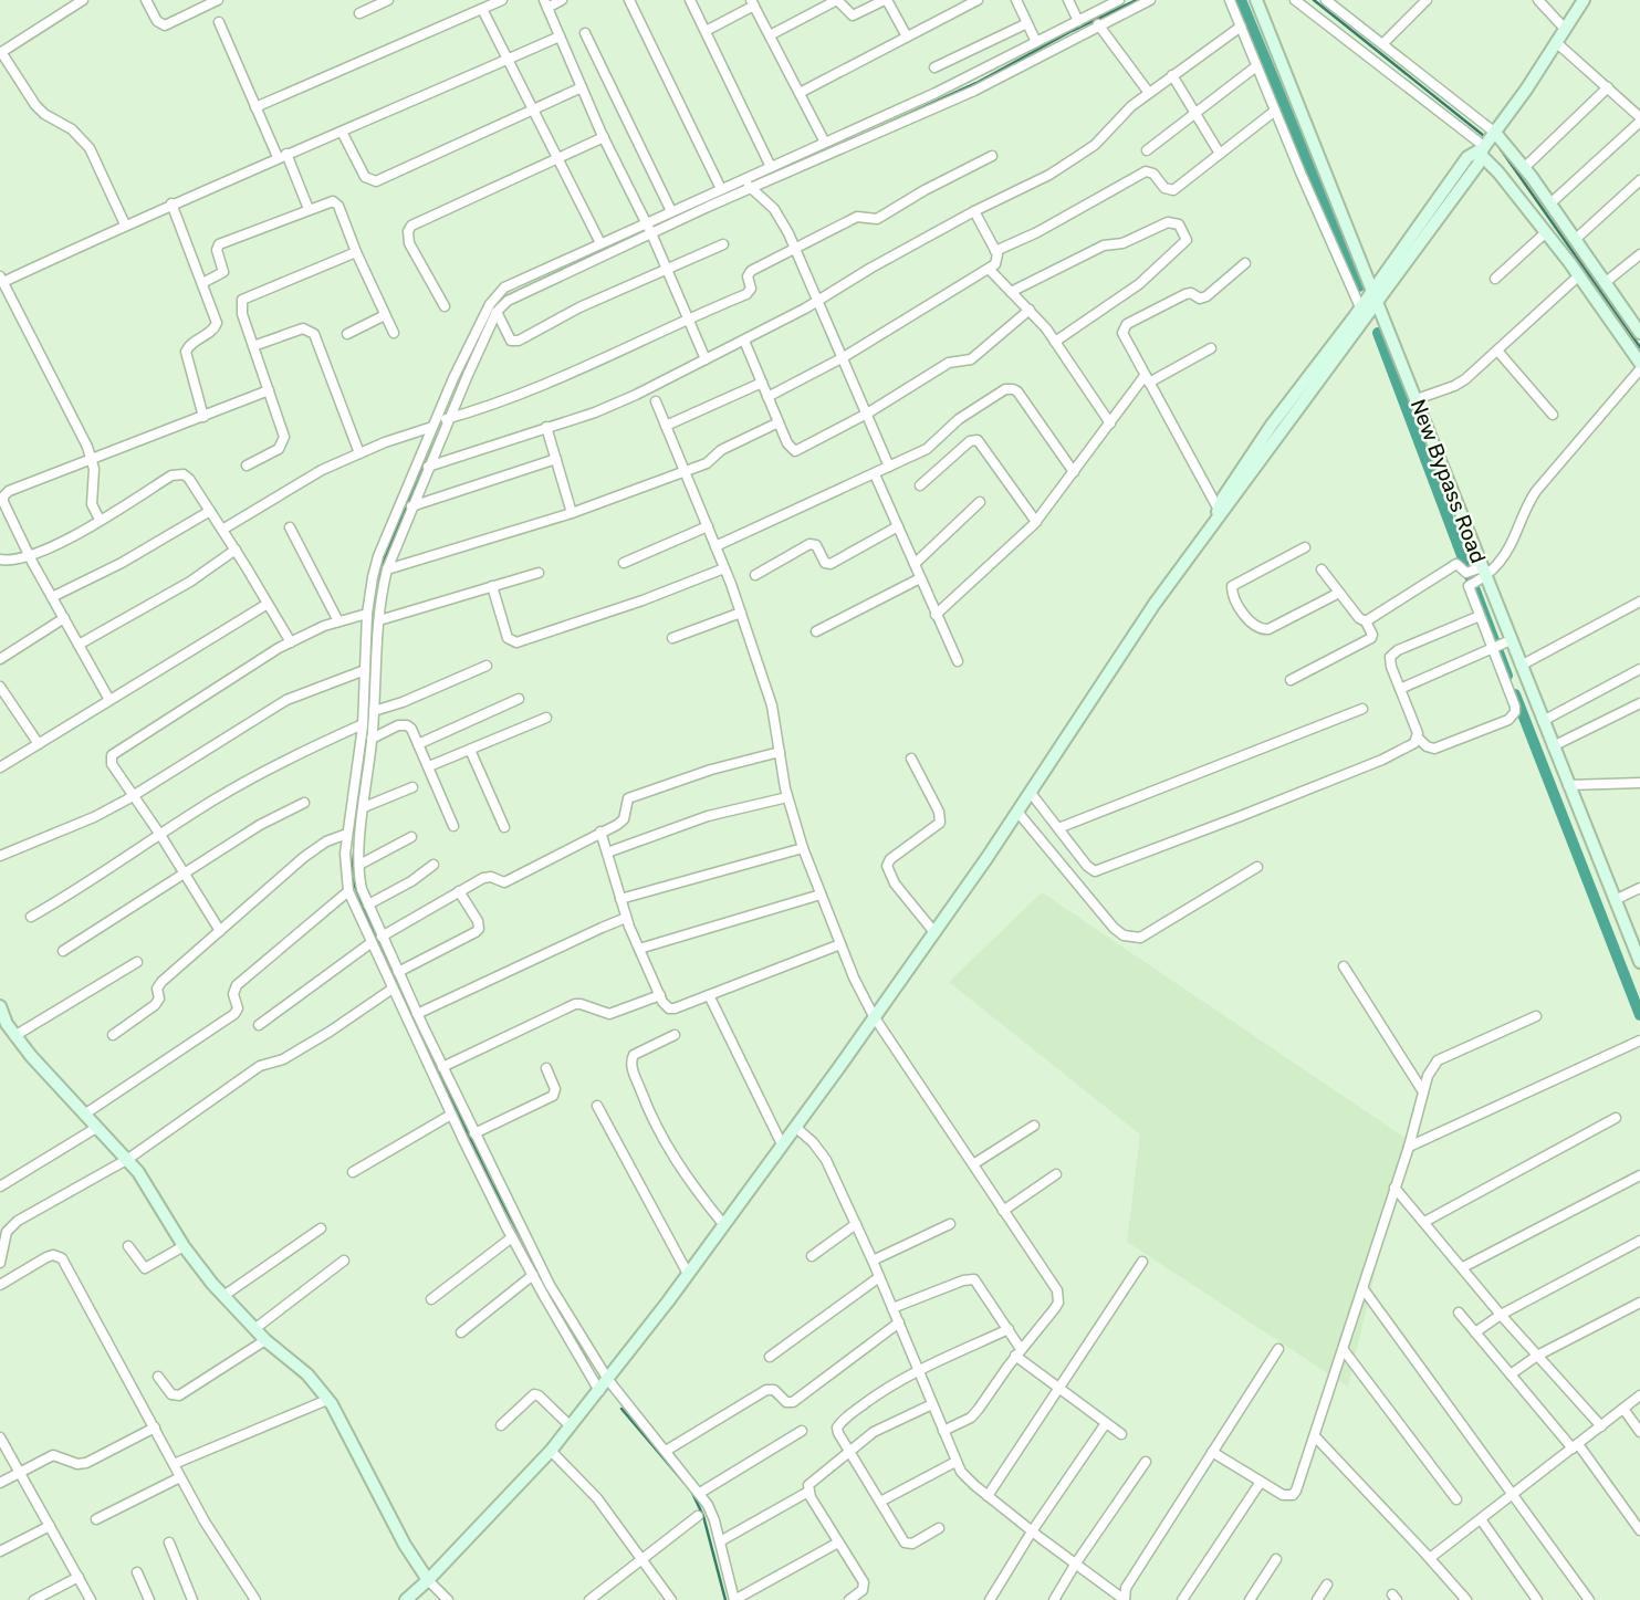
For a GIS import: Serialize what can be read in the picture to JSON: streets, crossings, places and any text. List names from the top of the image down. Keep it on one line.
{"streets":{"street":["New Bypass Road"]}}
